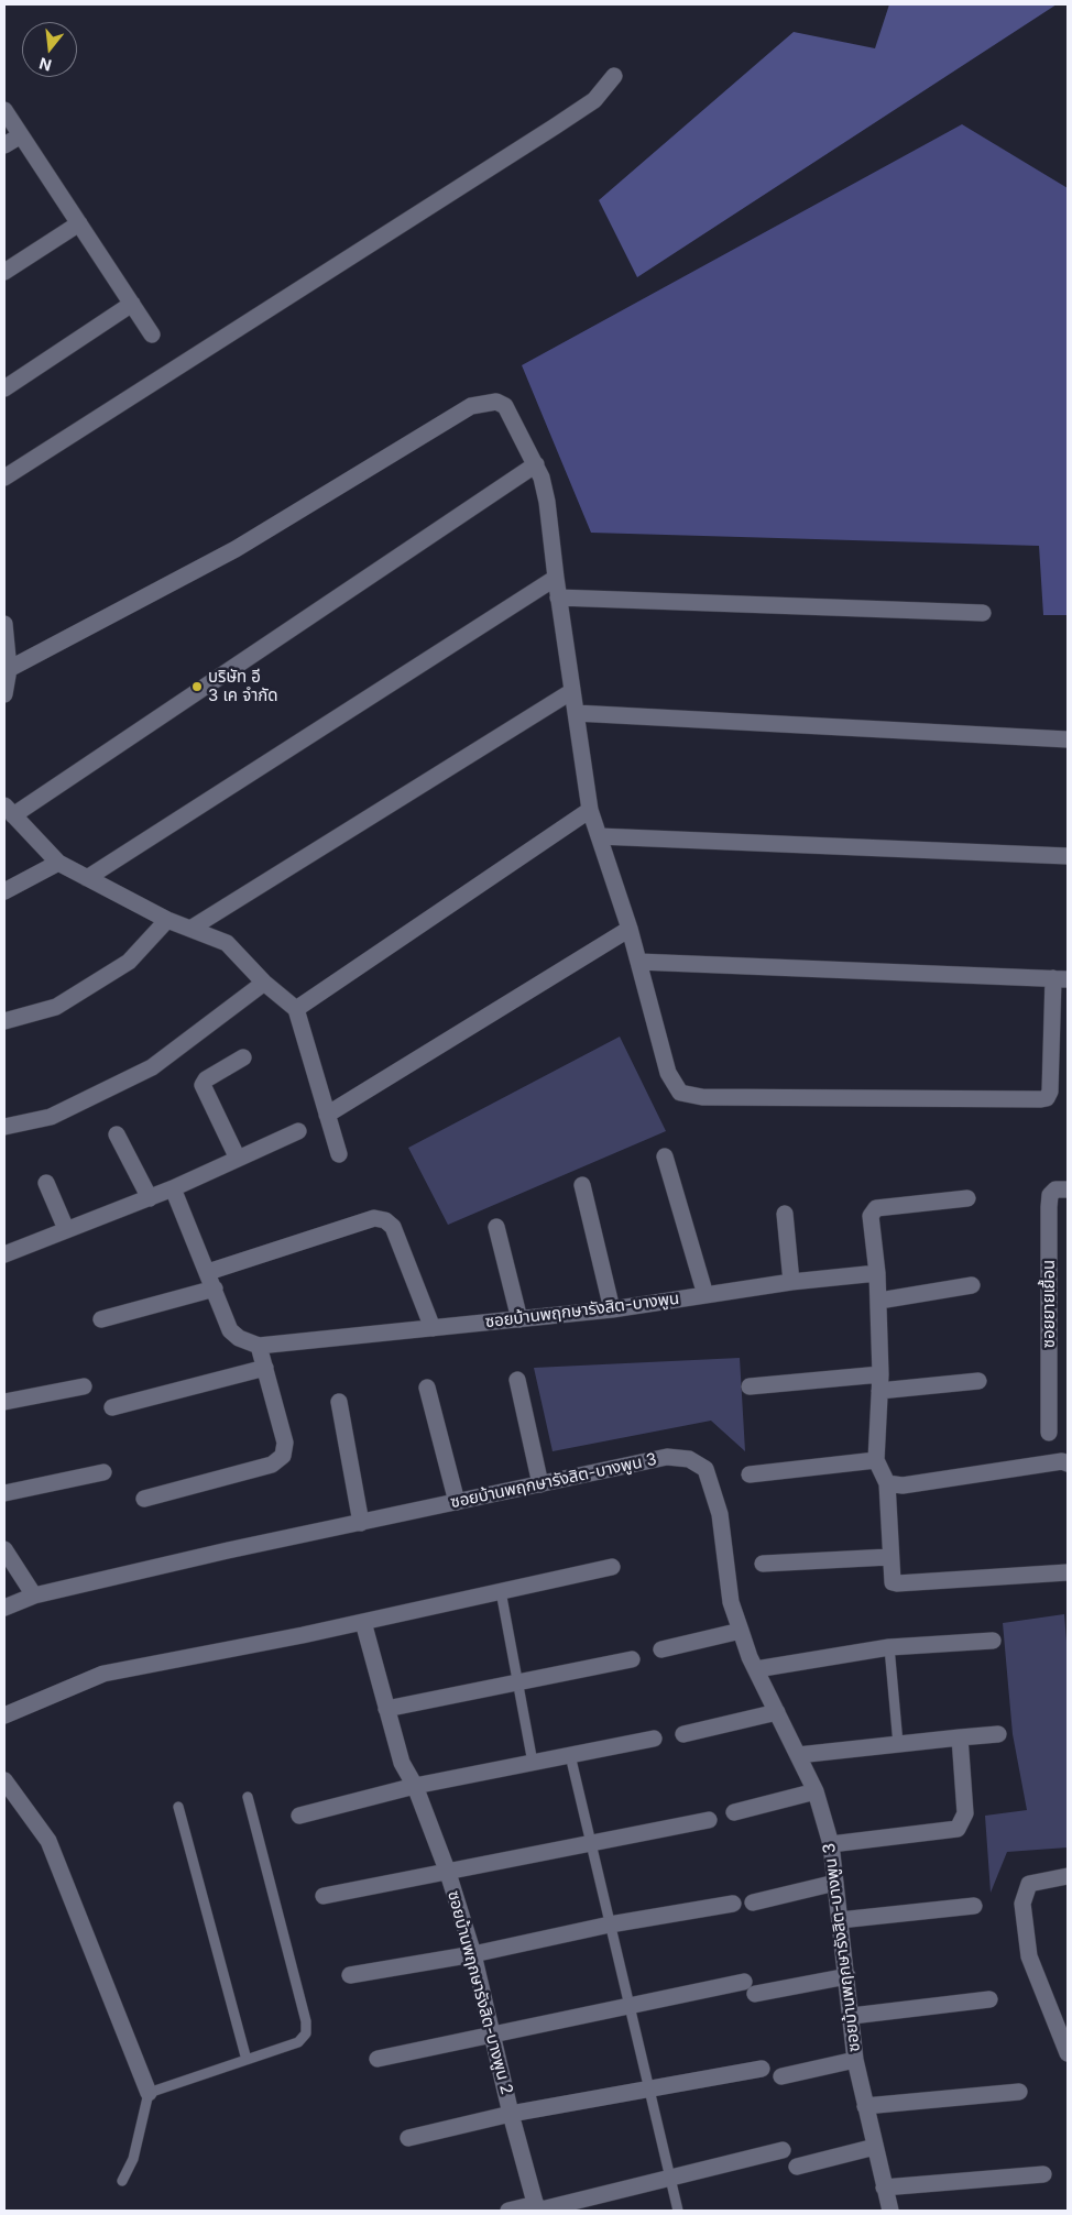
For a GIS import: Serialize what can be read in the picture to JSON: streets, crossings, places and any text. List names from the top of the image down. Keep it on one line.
{"streets":{"street":["ซอยยายเยื้อน","ซอยบ้านพฤกษารังสิต-บางพูน","ซอยบ้านพฤกษารังสิต-บางพูน 3","ซอยบ้านพฤกษารังสิต-บางพูน 2"]},"places":["บริษัท อี 3 เค จำกัด"],"north":"bottom"}
